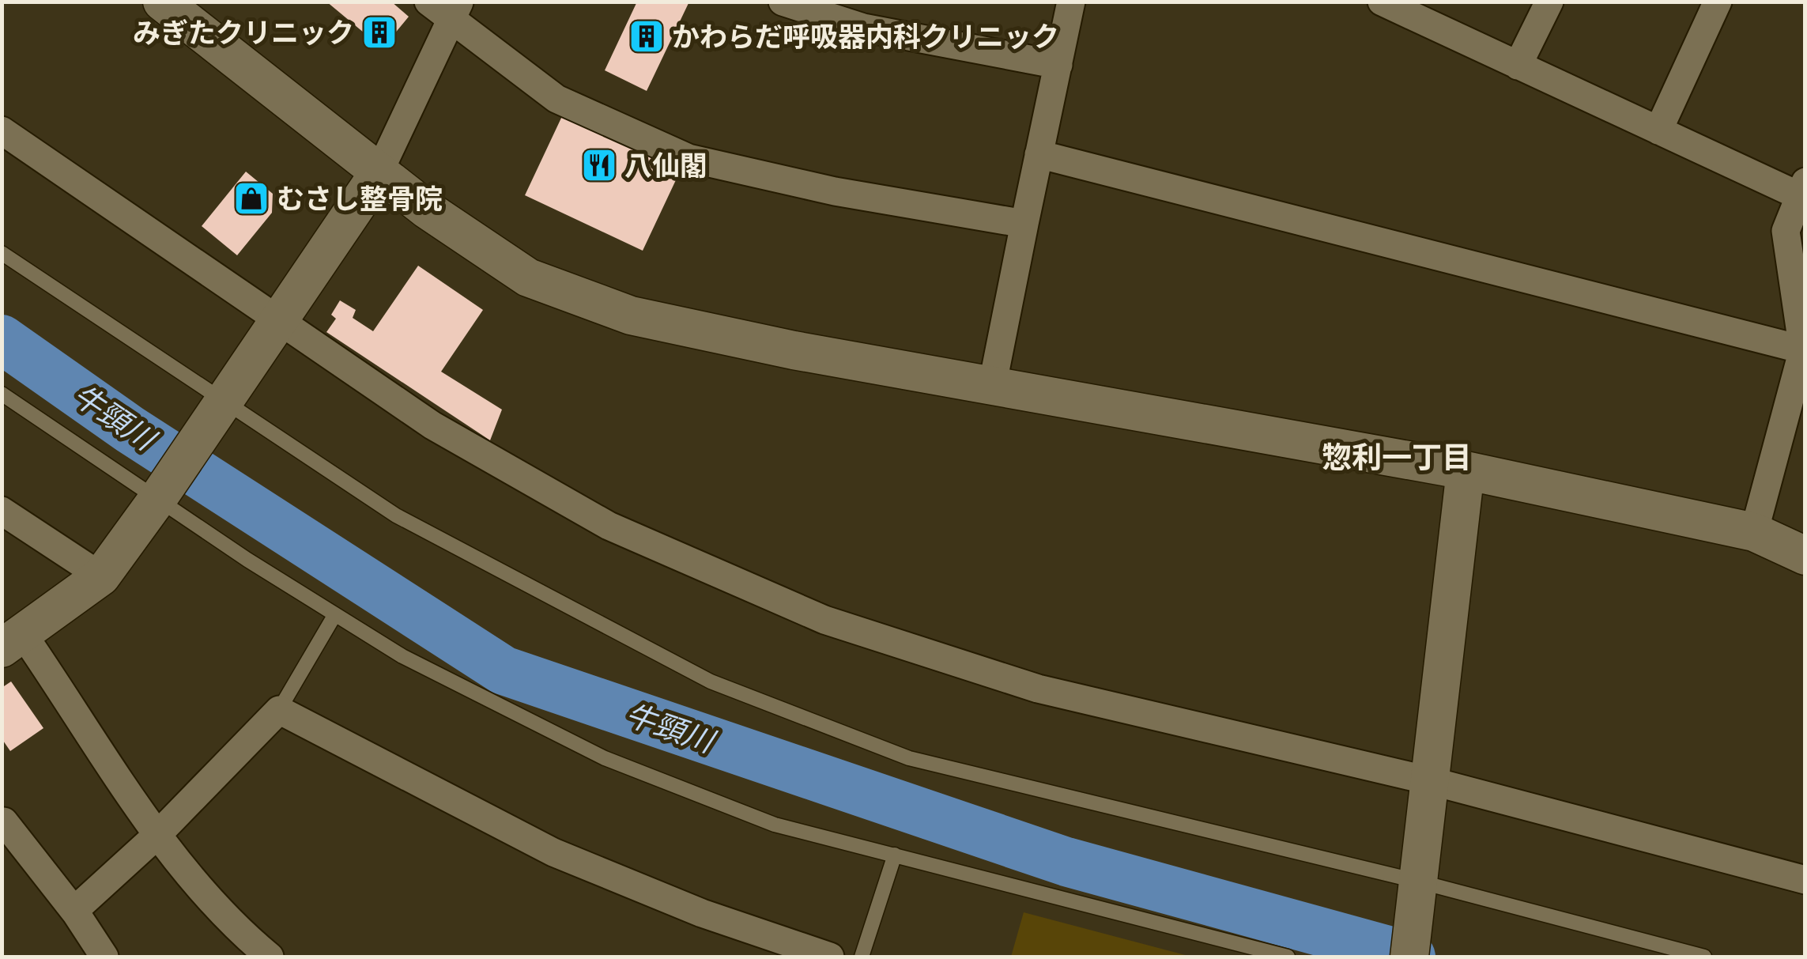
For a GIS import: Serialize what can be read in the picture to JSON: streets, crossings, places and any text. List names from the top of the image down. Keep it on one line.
{"districts":["惣利一丁目"],"water":["牛頸川"],"places":{"building":["みぎたクリニック","かわらだ呼吸器内科クリニック"],"restaurant":["八仙閣"],"shop":["むさし整骨院"]}}
